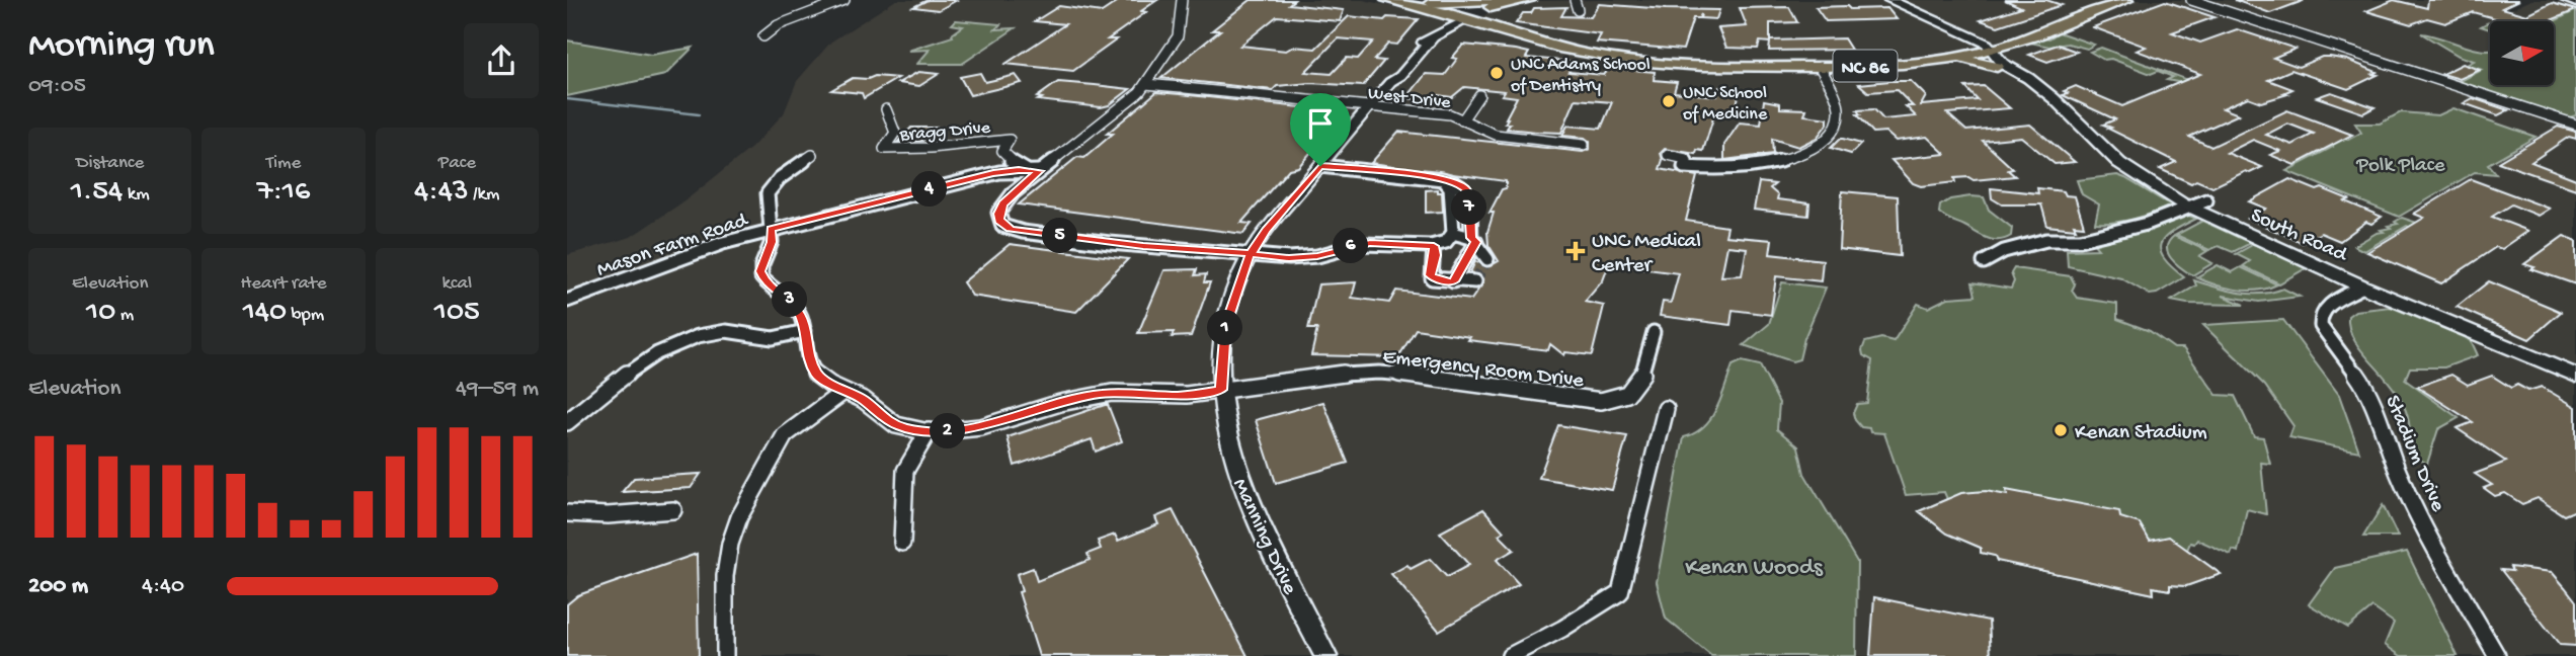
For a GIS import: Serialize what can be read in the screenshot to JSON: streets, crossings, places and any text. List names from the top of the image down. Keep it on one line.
{"streets":{"main road":["NC 86","South Road","Manning Drive"],"street":["West Drive","Bragg Drive","Mason Farm Road","Emergency Room Drive","Stadium Drive"]},"crossings":[["NC 86","South Road"],["NC 86","Manning Drive"],["West Drive","Manning Drive"],["Bragg Drive","Mason Farm Road"],["South Road","Stadium Drive"],["Mason Farm Road","Emergency Room Drive"],["Emergency Room Drive","Manning Drive"]],"parks":["Polk Place","Kenan Woods"],"places":{"other":["UNC Adams School of Dentistry","UNC School of Medicine","Kenan Stadium"],"health":["UNC Medical Center"]},"north":"right","page":{"heading":["Morning run","09:05"],"stats":[["Distance","1.54 km"],["Time","7:16"],["Pace","4:43 /km"],["Elevation","10 m"],["Heart rate","140 bpm"],["kcal","105"]],"pins":["4","7","5","6","3","1","2"],"chart":["Elevation","49–59 m"],"list":[{"name":"200 m","note":"4:40"}]}}
